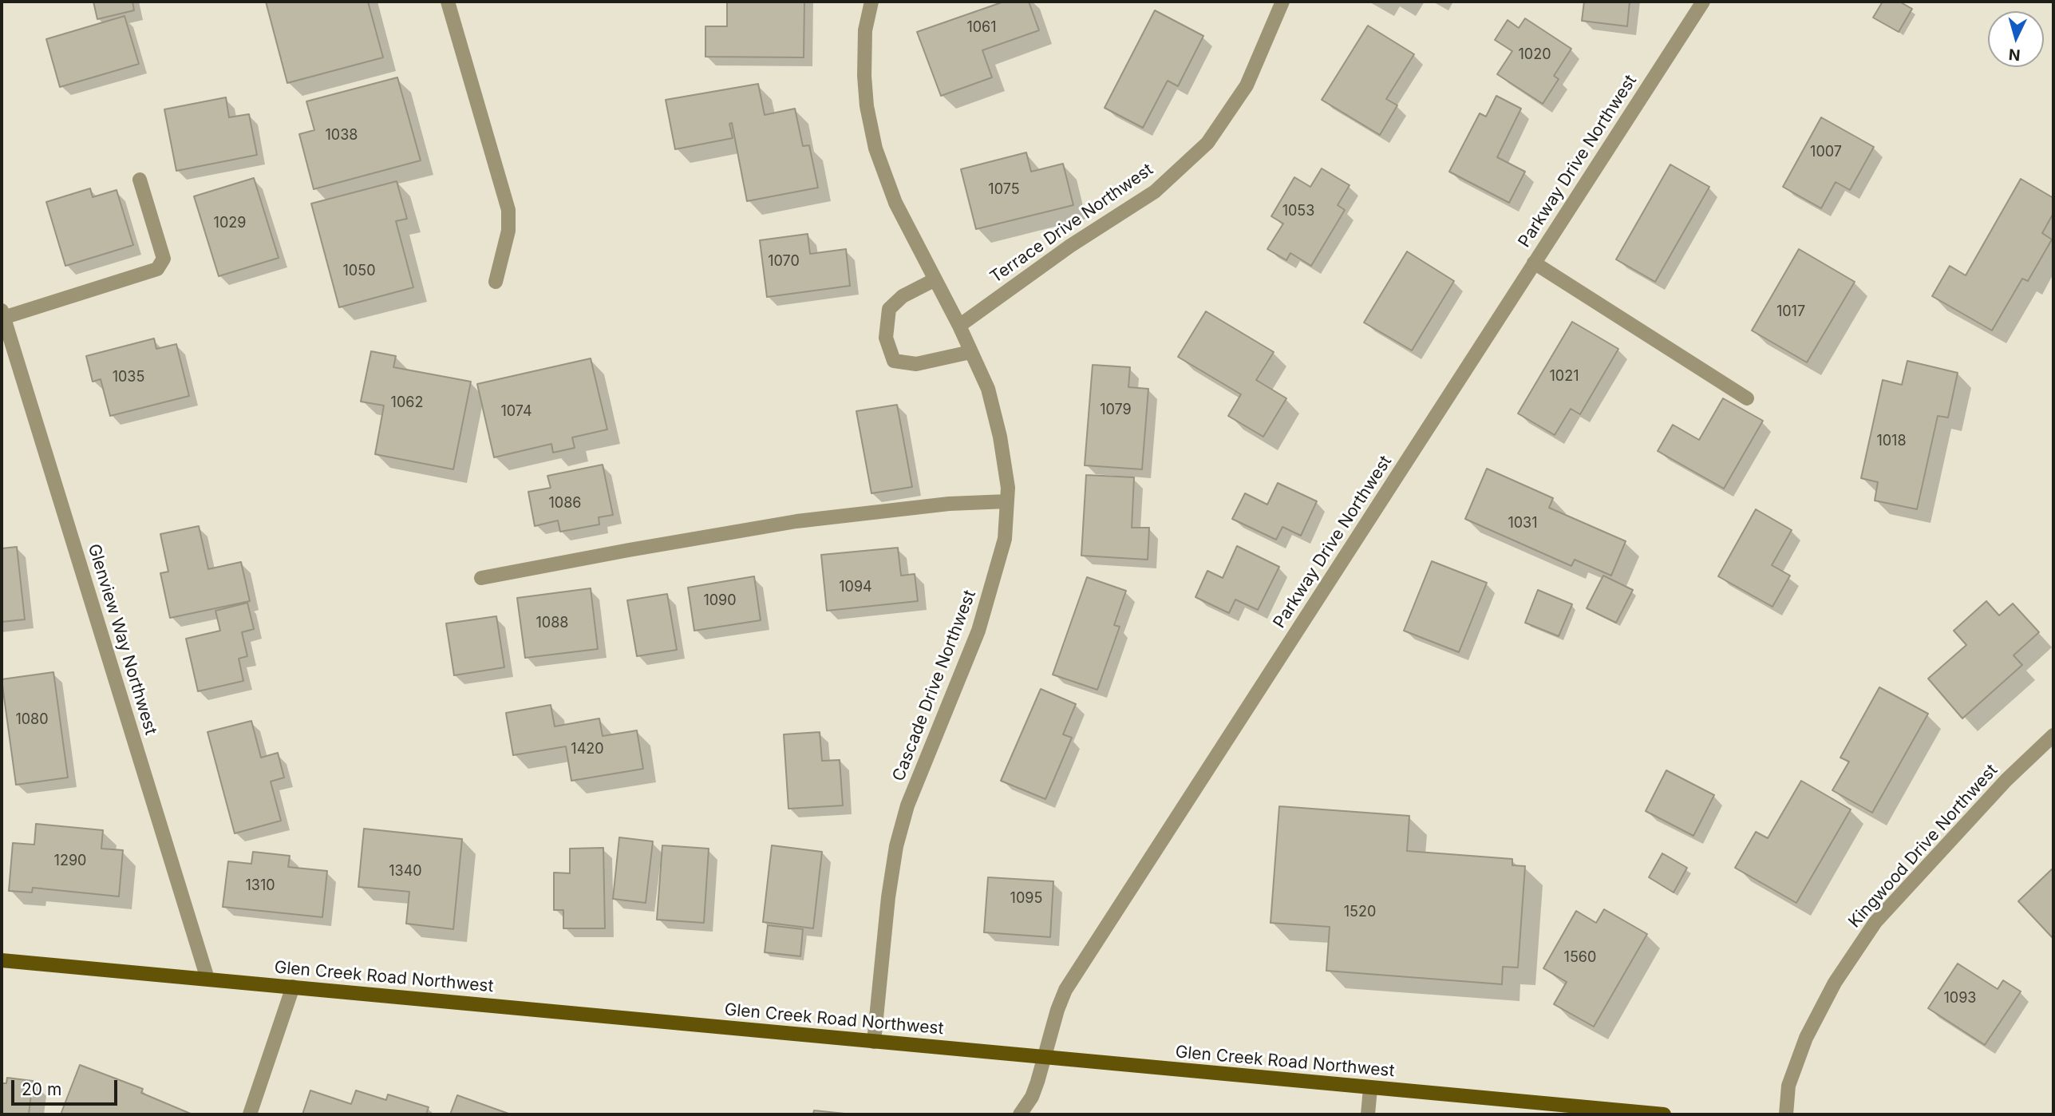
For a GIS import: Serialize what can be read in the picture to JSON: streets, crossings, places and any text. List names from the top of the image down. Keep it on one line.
{"streets":{"main road":["Glen Creek Road Northwest"],"street":["Parkway Drive Northwest","Terrace Drive Northwest","Glenview Way Northwest","Cascade Drive Northwest","Kingwood Drive Northwest"]},"crossings":[["Parkway Drive Northwest","Glen Creek Road Northwest"],["Terrace Drive Northwest","Cascade Drive Northwest"],["Glenview Way Northwest","Glen Creek Road Northwest"],["Cascade Drive Northwest","Glen Creek Road Northwest"]],"house_numbers":["1061","1020","1038","1007","1075","1053","1029","1070","1050","1017","1021","1035","1062","1079","1074","1018","1086","1031","1094","1090","1088","1080","1420","1290","1340","1310","1095","1520","1560","1093"],"scale_bar":"20 m","north":"bottom"}
